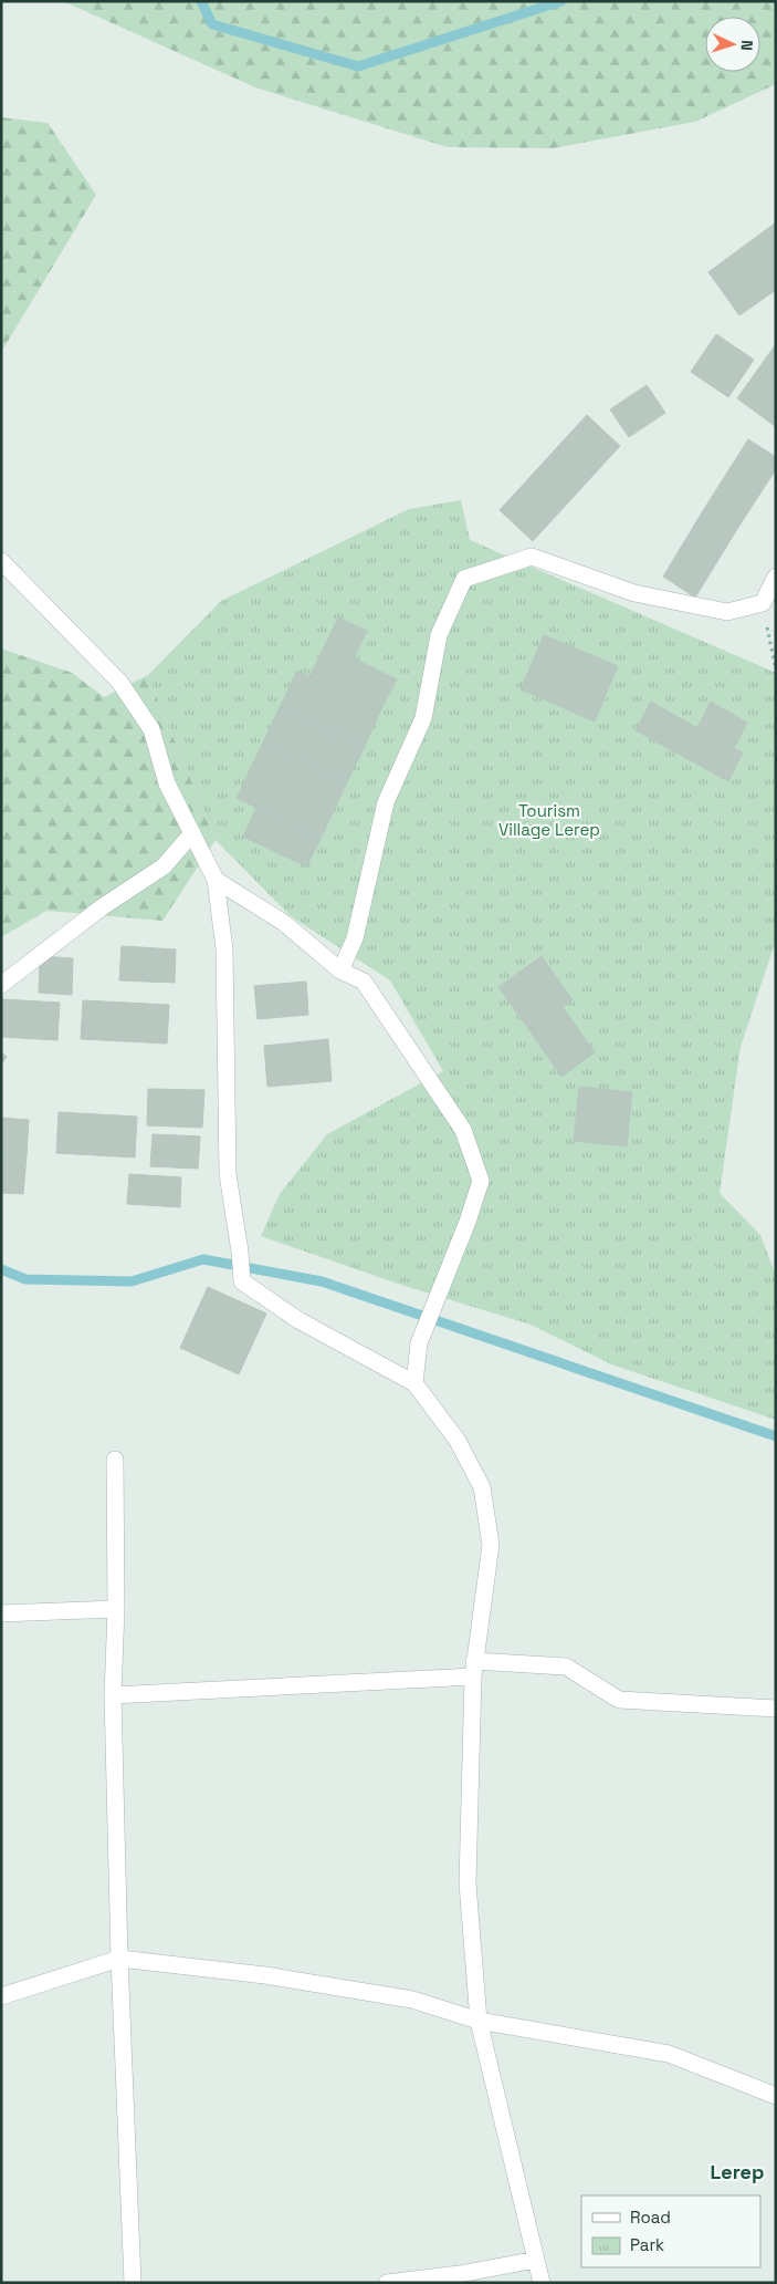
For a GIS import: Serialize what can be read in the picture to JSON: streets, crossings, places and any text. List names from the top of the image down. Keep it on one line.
{"districts":["Lerep"],"parks":["Tourism Village Lerep"],"legend":["Road","Park"],"north":"right"}
